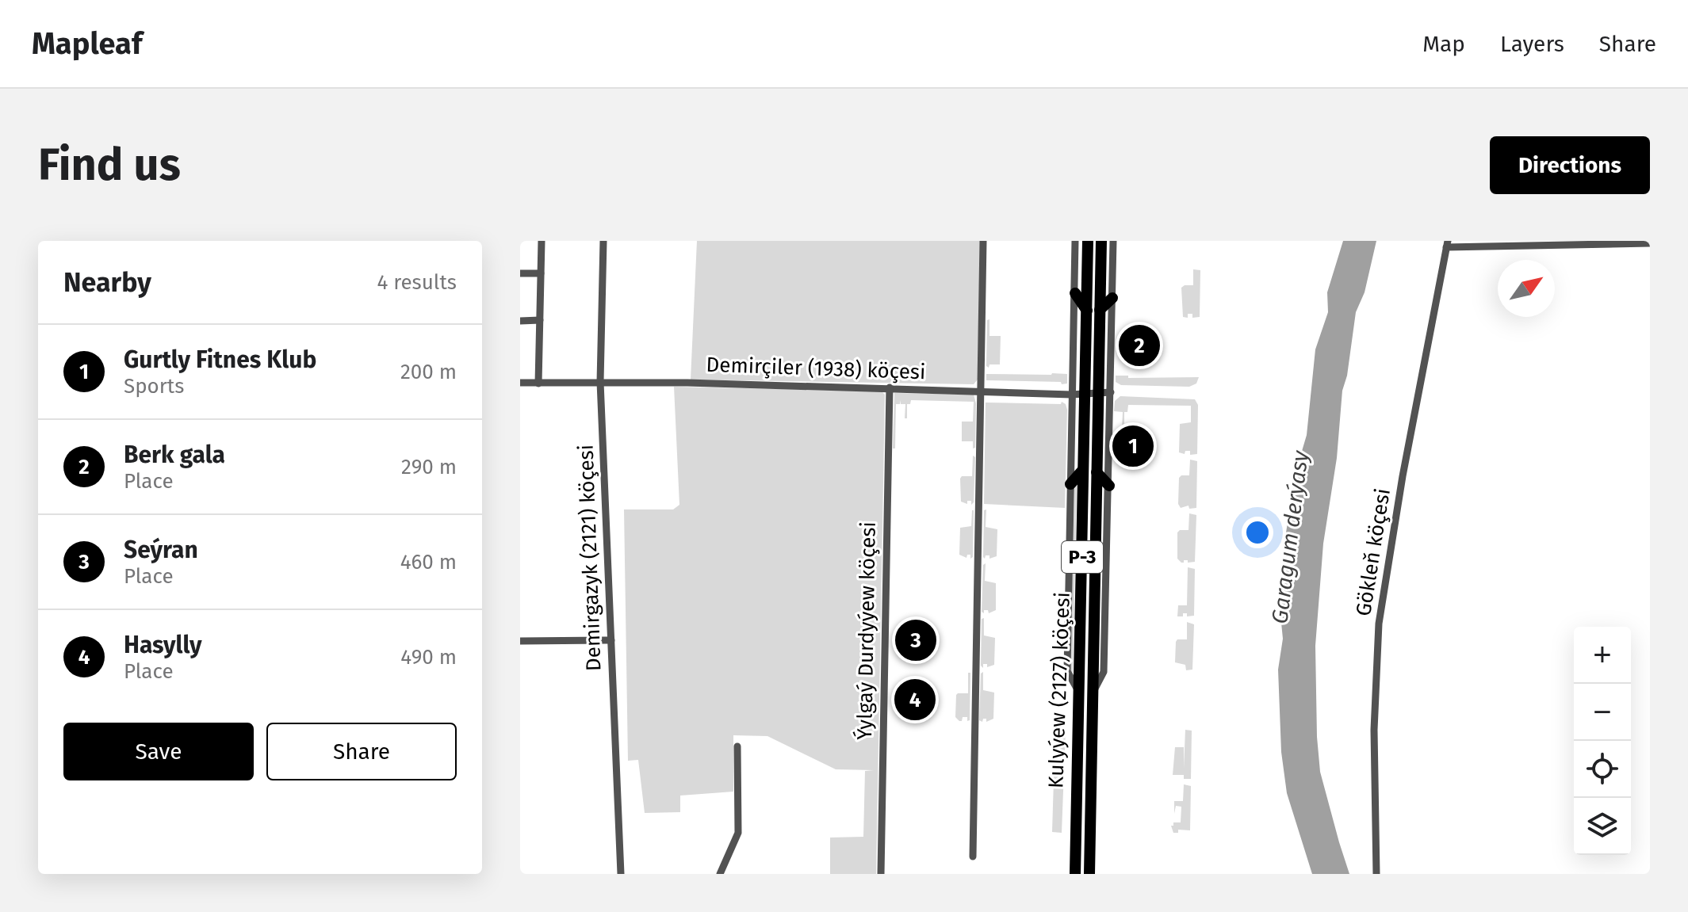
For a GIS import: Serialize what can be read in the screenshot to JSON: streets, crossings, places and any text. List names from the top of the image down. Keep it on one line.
{"streets":{"highway":["P-3","Kulyýew (2127) köçesi"],"street":["Demirçiler (1938) köçesi","Gökleň köçesi","Demirgazyk (2121) köçesi","Ýylgaý Durdyýew köçesi"]},"crossings":[["Demirçiler (1938) köçesi","Demirgazyk (2121) köçesi"],["Demirçiler (1938) köçesi","Ýylgaý Durdyýew köçesi"],["Demirçiler (1938) köçesi","Kulyýew (2127) köçesi"]],"water":["Garagum derýasy"],"north":"top right","page":{"header":"Mapleaf","nav":["Map","Layers","Share"],"buttons":["Directions",["Save","Share"]],"title":"Find us","heading":["Nearby","4 results"],"pins":["2","1","3","4"],"list":[{"mark":"1","name":"Gurtly Fitnes Klub","note":"Sports","value":"200 m"},{"mark":"2","name":"Berk gala","note":"Place","value":"290 m"},{"mark":"3","name":"Seýran","note":"Place","value":"460 m"},{"mark":"4","name":"Hasylly","note":"Place","value":"490 m"}],"map_buttons":["+","−"]}}
